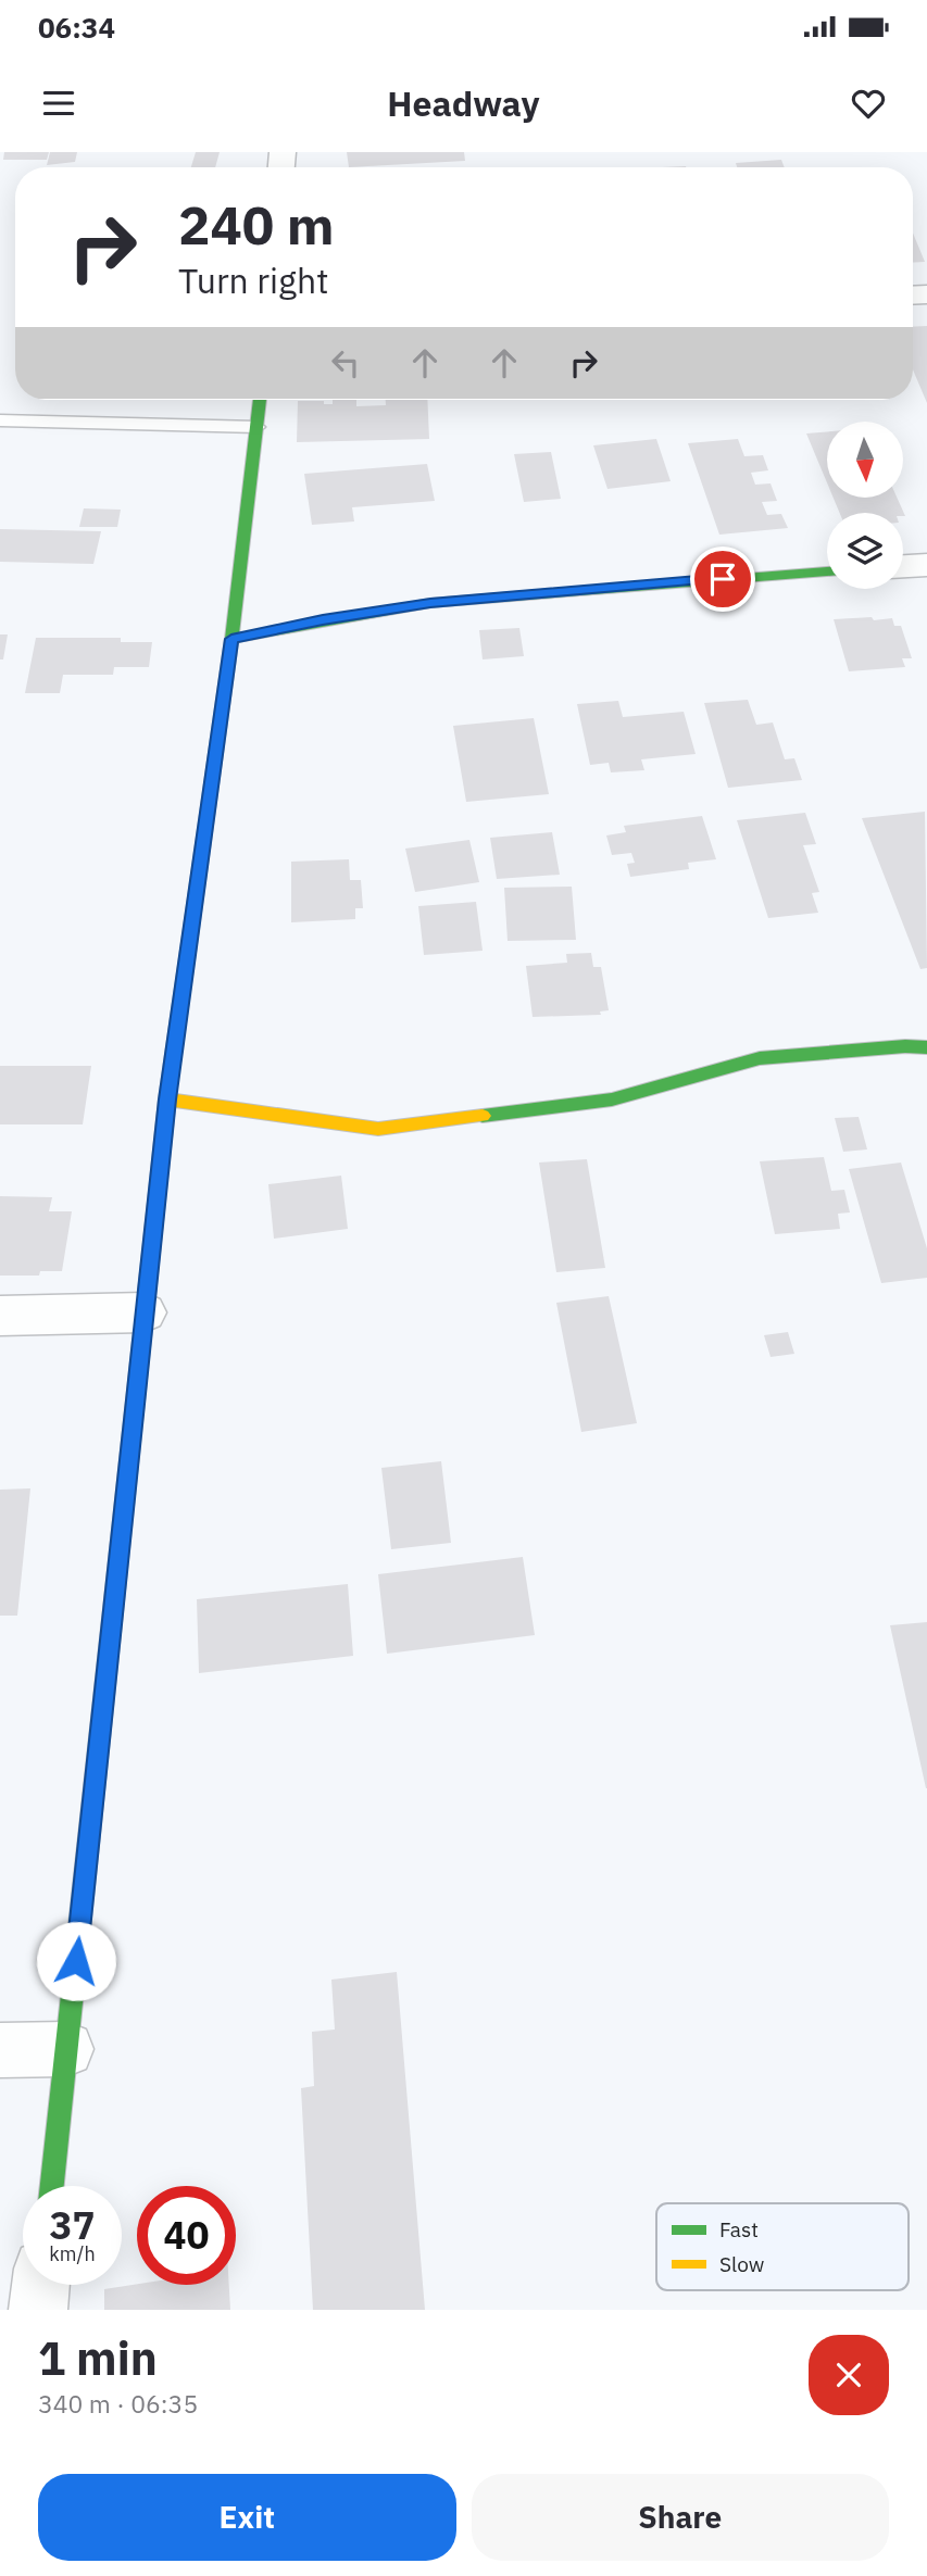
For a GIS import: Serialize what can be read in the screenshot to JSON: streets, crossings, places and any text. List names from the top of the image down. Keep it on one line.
{"legend":["Fast","Slow"],"north":"bottom","page":{"status":"06:34","header":"Headway","turn":["240 m","Turn right"],"speed":"37 km/h","limit":"40","heading":["1 min","340 m · 06:35"],"buttons":["Exit","Share"]}}
